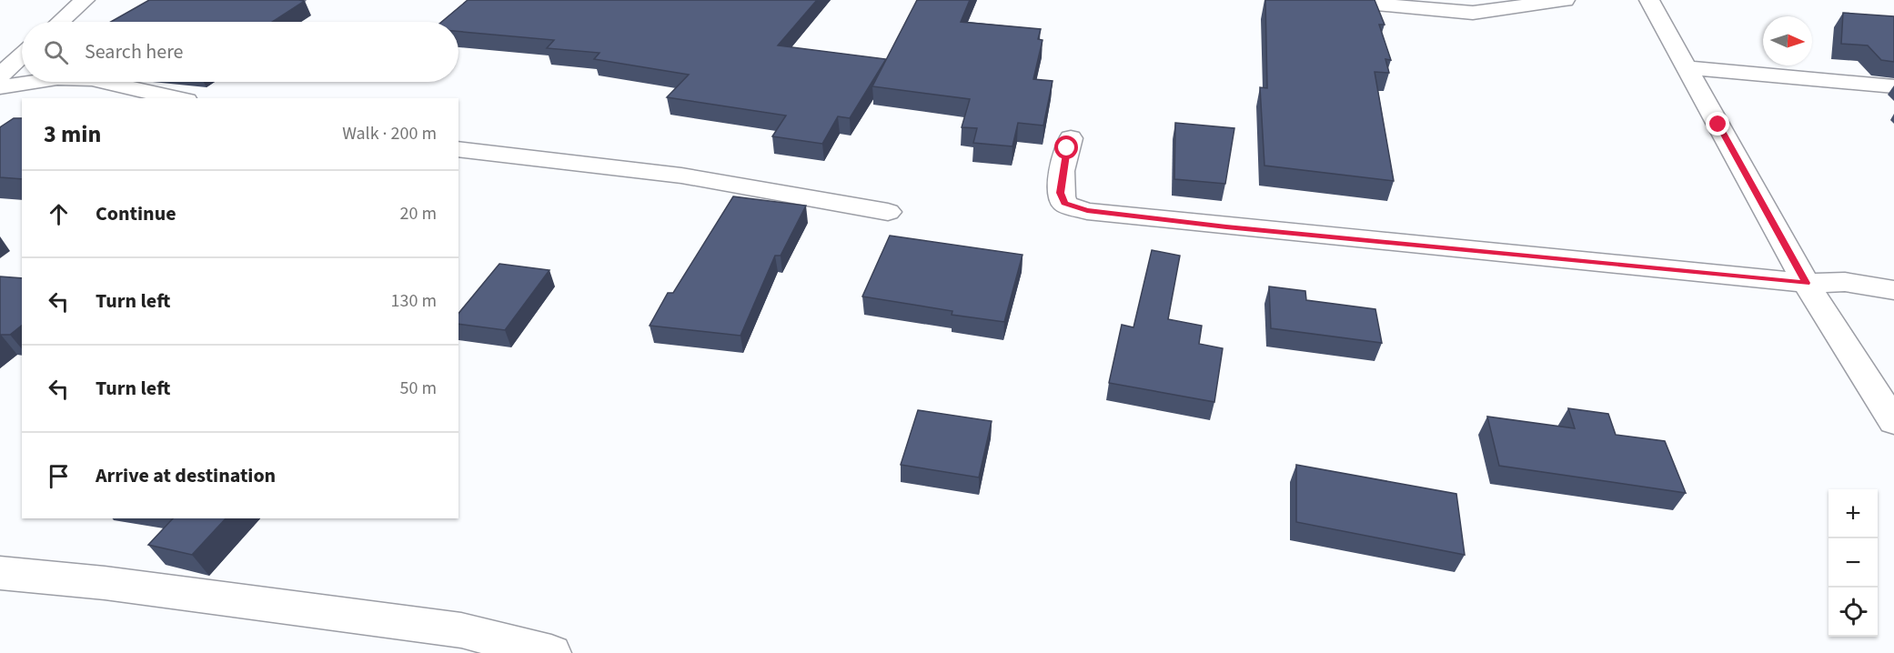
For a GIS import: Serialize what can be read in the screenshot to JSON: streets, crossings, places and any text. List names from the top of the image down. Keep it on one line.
{"north":"right","page":{"search":"Search here","heading":["3 min","Walk · 200 m"],"list":[["Continue","20 m"],["Turn left","130 m"],["Turn left","50 m"],"Arrive at destination"],"map_buttons":["+","−"]}}
